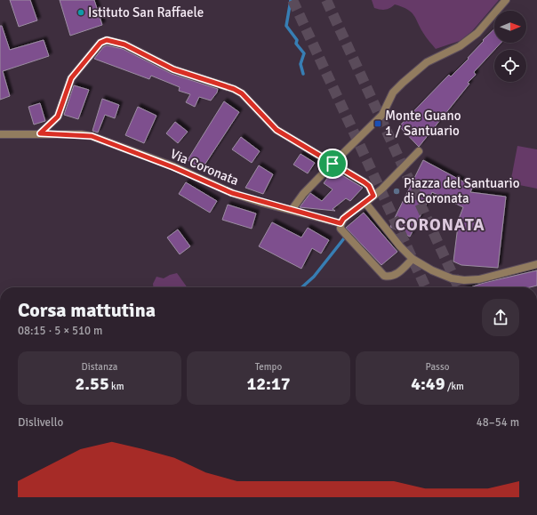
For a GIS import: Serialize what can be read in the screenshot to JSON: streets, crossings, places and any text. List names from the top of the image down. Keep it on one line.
{"streets":{"street":["Via Coronata"]},"districts":["CORONATA"],"places":{"other":["Istituto San Raffaele","Piazza del Santuario di Coronata"],"transit":["Monte Guano 1 / Santuario"]},"north":"right","page":{"heading":["Corsa mattutina","08:15 · 5 × 510 m"],"stats":[["Distanza","2.55 km"],["Tempo","12:17"],["Passo","4:49 /km"]],"chart":["Dislivello","48–54 m"]}}
